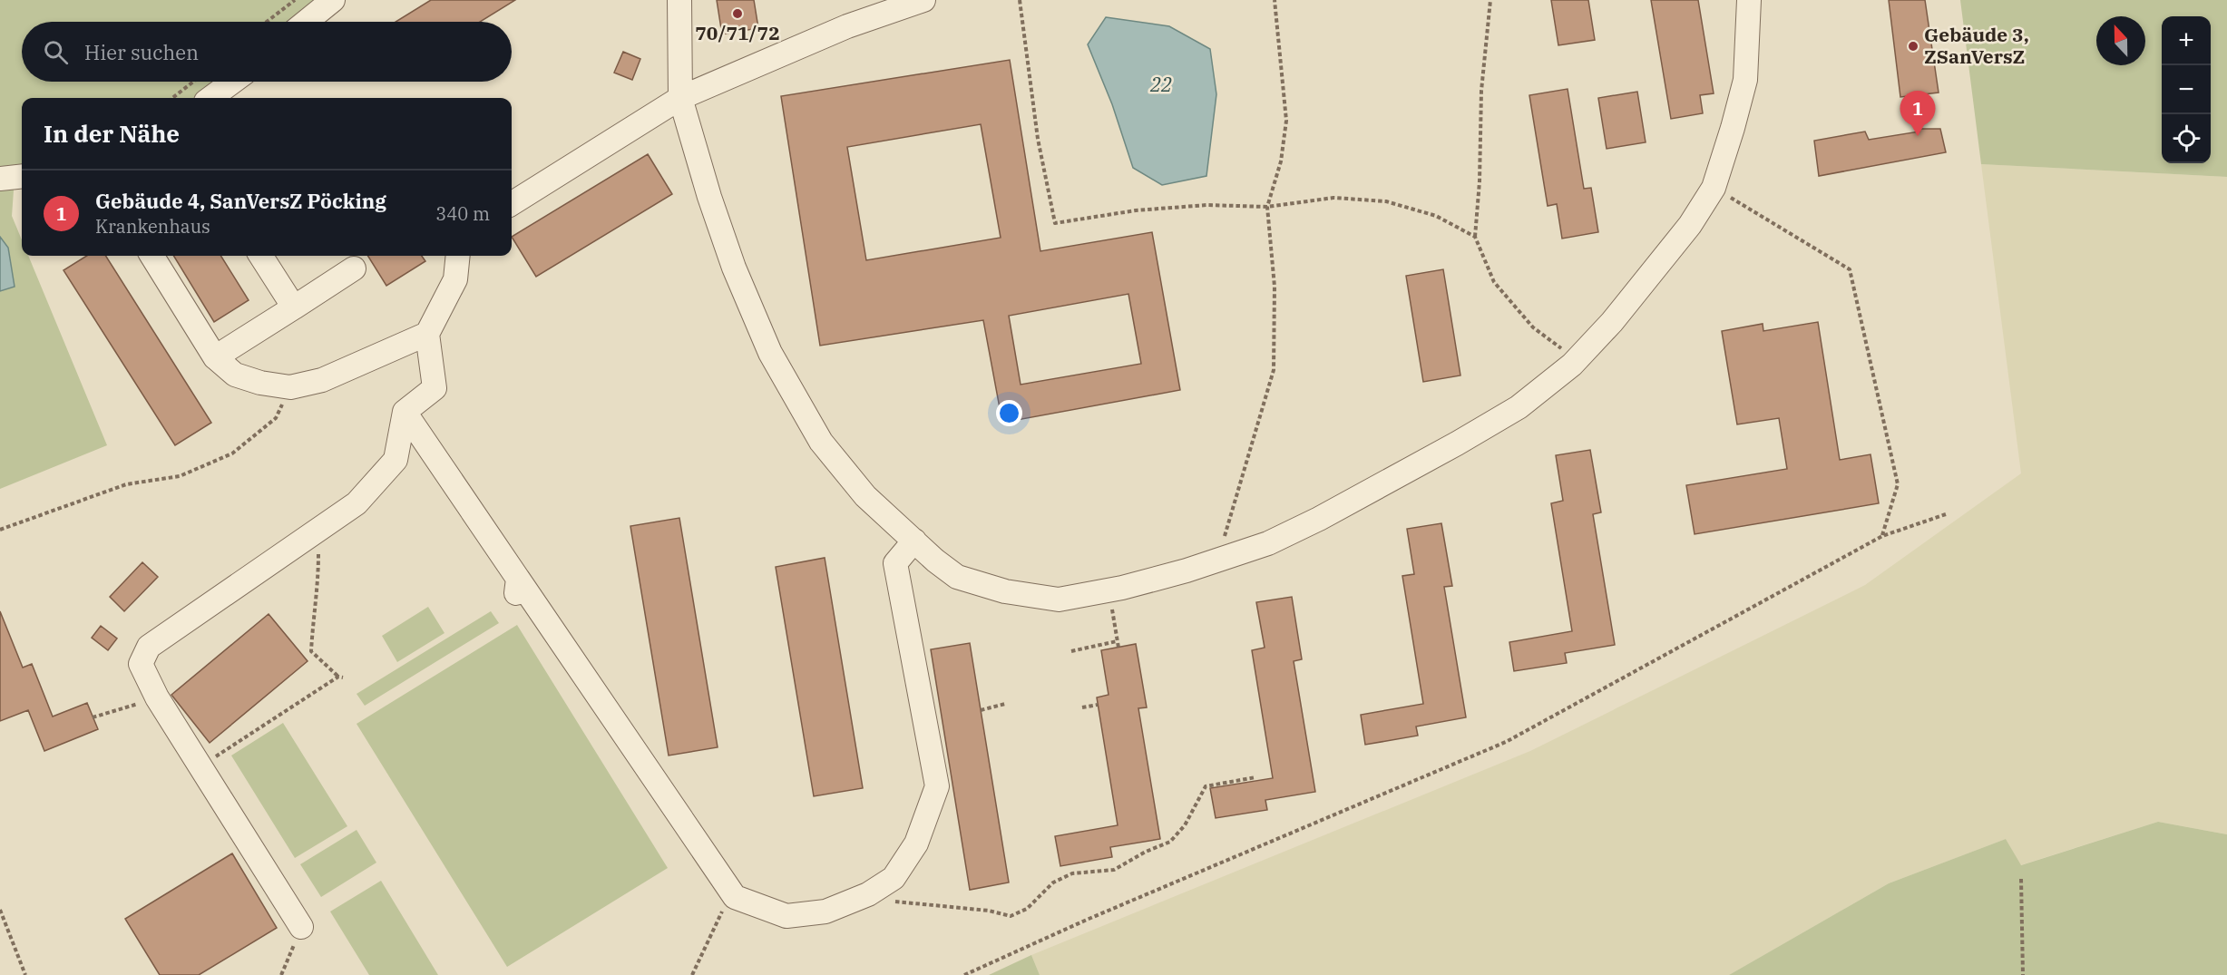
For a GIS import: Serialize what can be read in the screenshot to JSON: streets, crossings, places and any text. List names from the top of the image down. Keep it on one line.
{"water":["22"],"places":["70/71/72","Gebäude 3, ZSanVersZ"],"north":"top","page":{"map_buttons":["+","−"],"search":"Hier suchen","pins":"1","heading":"In der Nähe","list":[{"mark":"1","name":"Gebäude 4, SanVersZ Pöcking","note":"Krankenhaus","value":"340 m"}]}}
